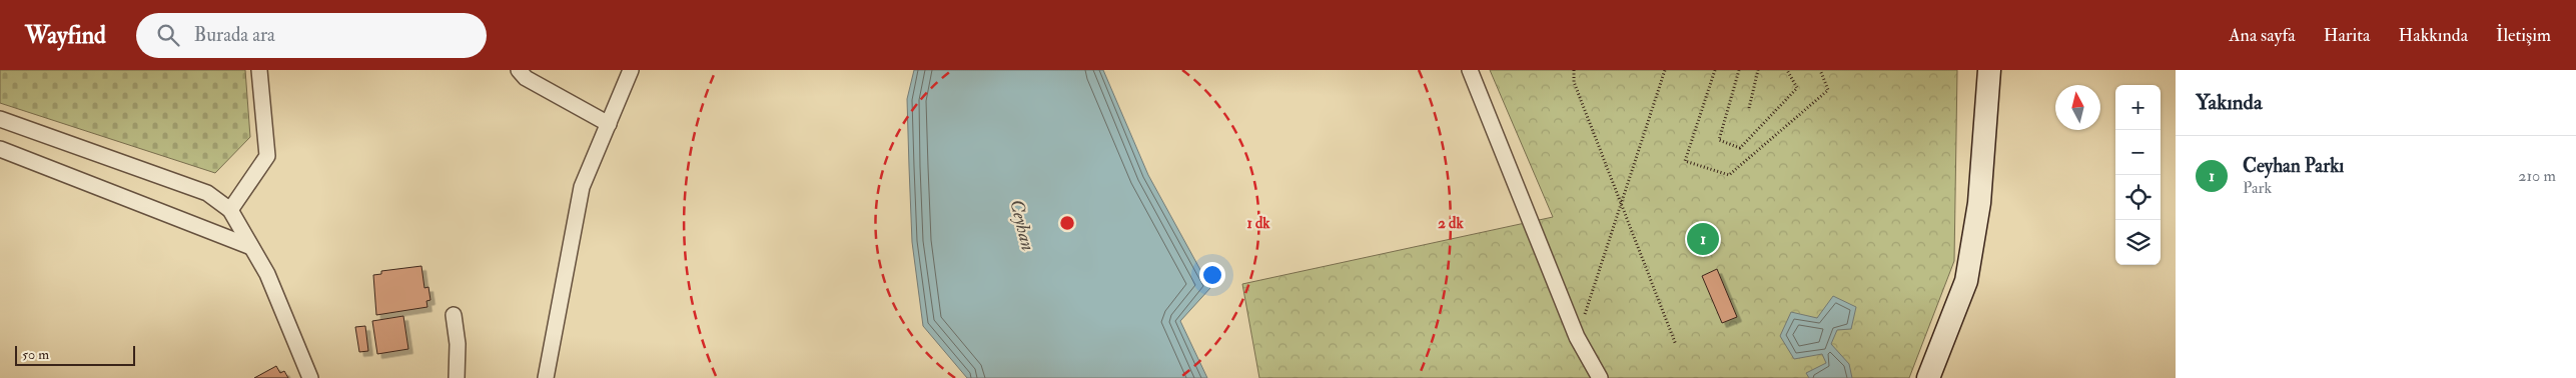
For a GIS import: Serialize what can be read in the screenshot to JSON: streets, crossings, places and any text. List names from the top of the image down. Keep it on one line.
{"water":["Ceyhan"],"scale_bar":"50 m","north":"top","page":{"header":"Wayfind","search":"Burada ara","nav":["Ana sayfa","Harita","Hakkında","İletişim"],"heading":"Yakında","map_buttons":["+","−"],"list":[{"mark":"1","name":"Ceyhan Parkı","note":"Park","value":"210 m"}],"pins":"1","scale":"50 m"},"rings":["1 dk","2 dk"]}
